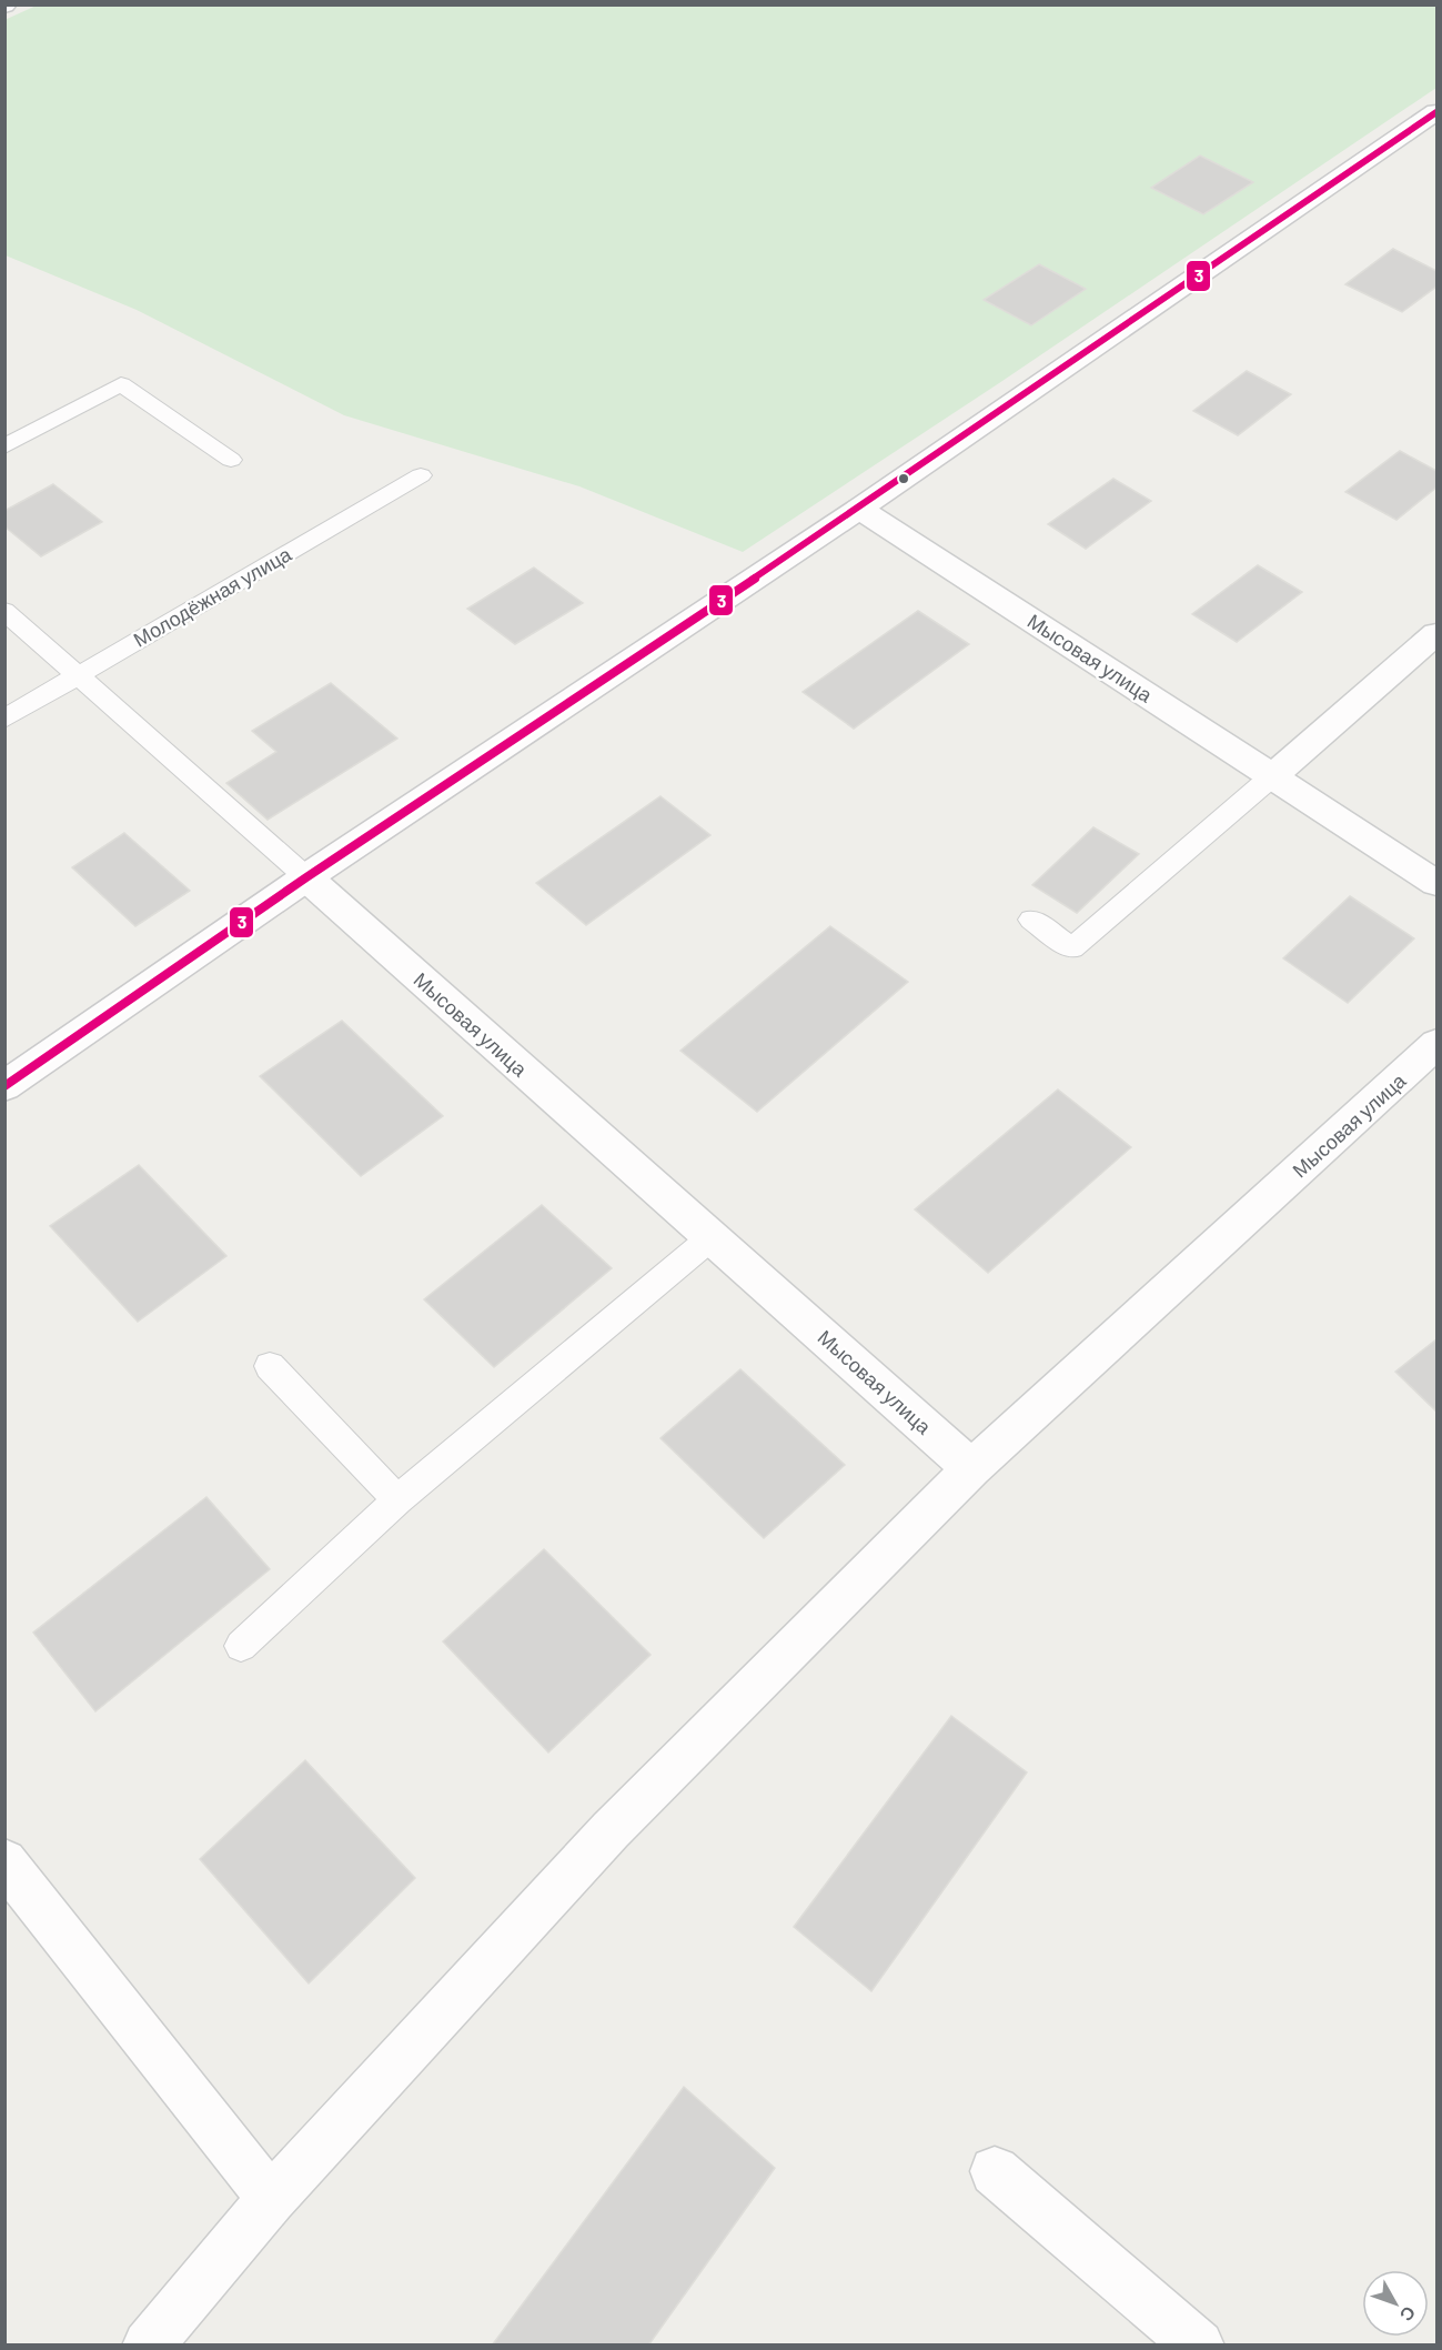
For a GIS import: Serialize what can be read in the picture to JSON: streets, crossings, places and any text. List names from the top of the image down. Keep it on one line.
{"streets":{"street":["Мысовая улица"],"lane":["Молодёжная улица"]},"lines":["transit line 3"],"north":"bottom right"}
